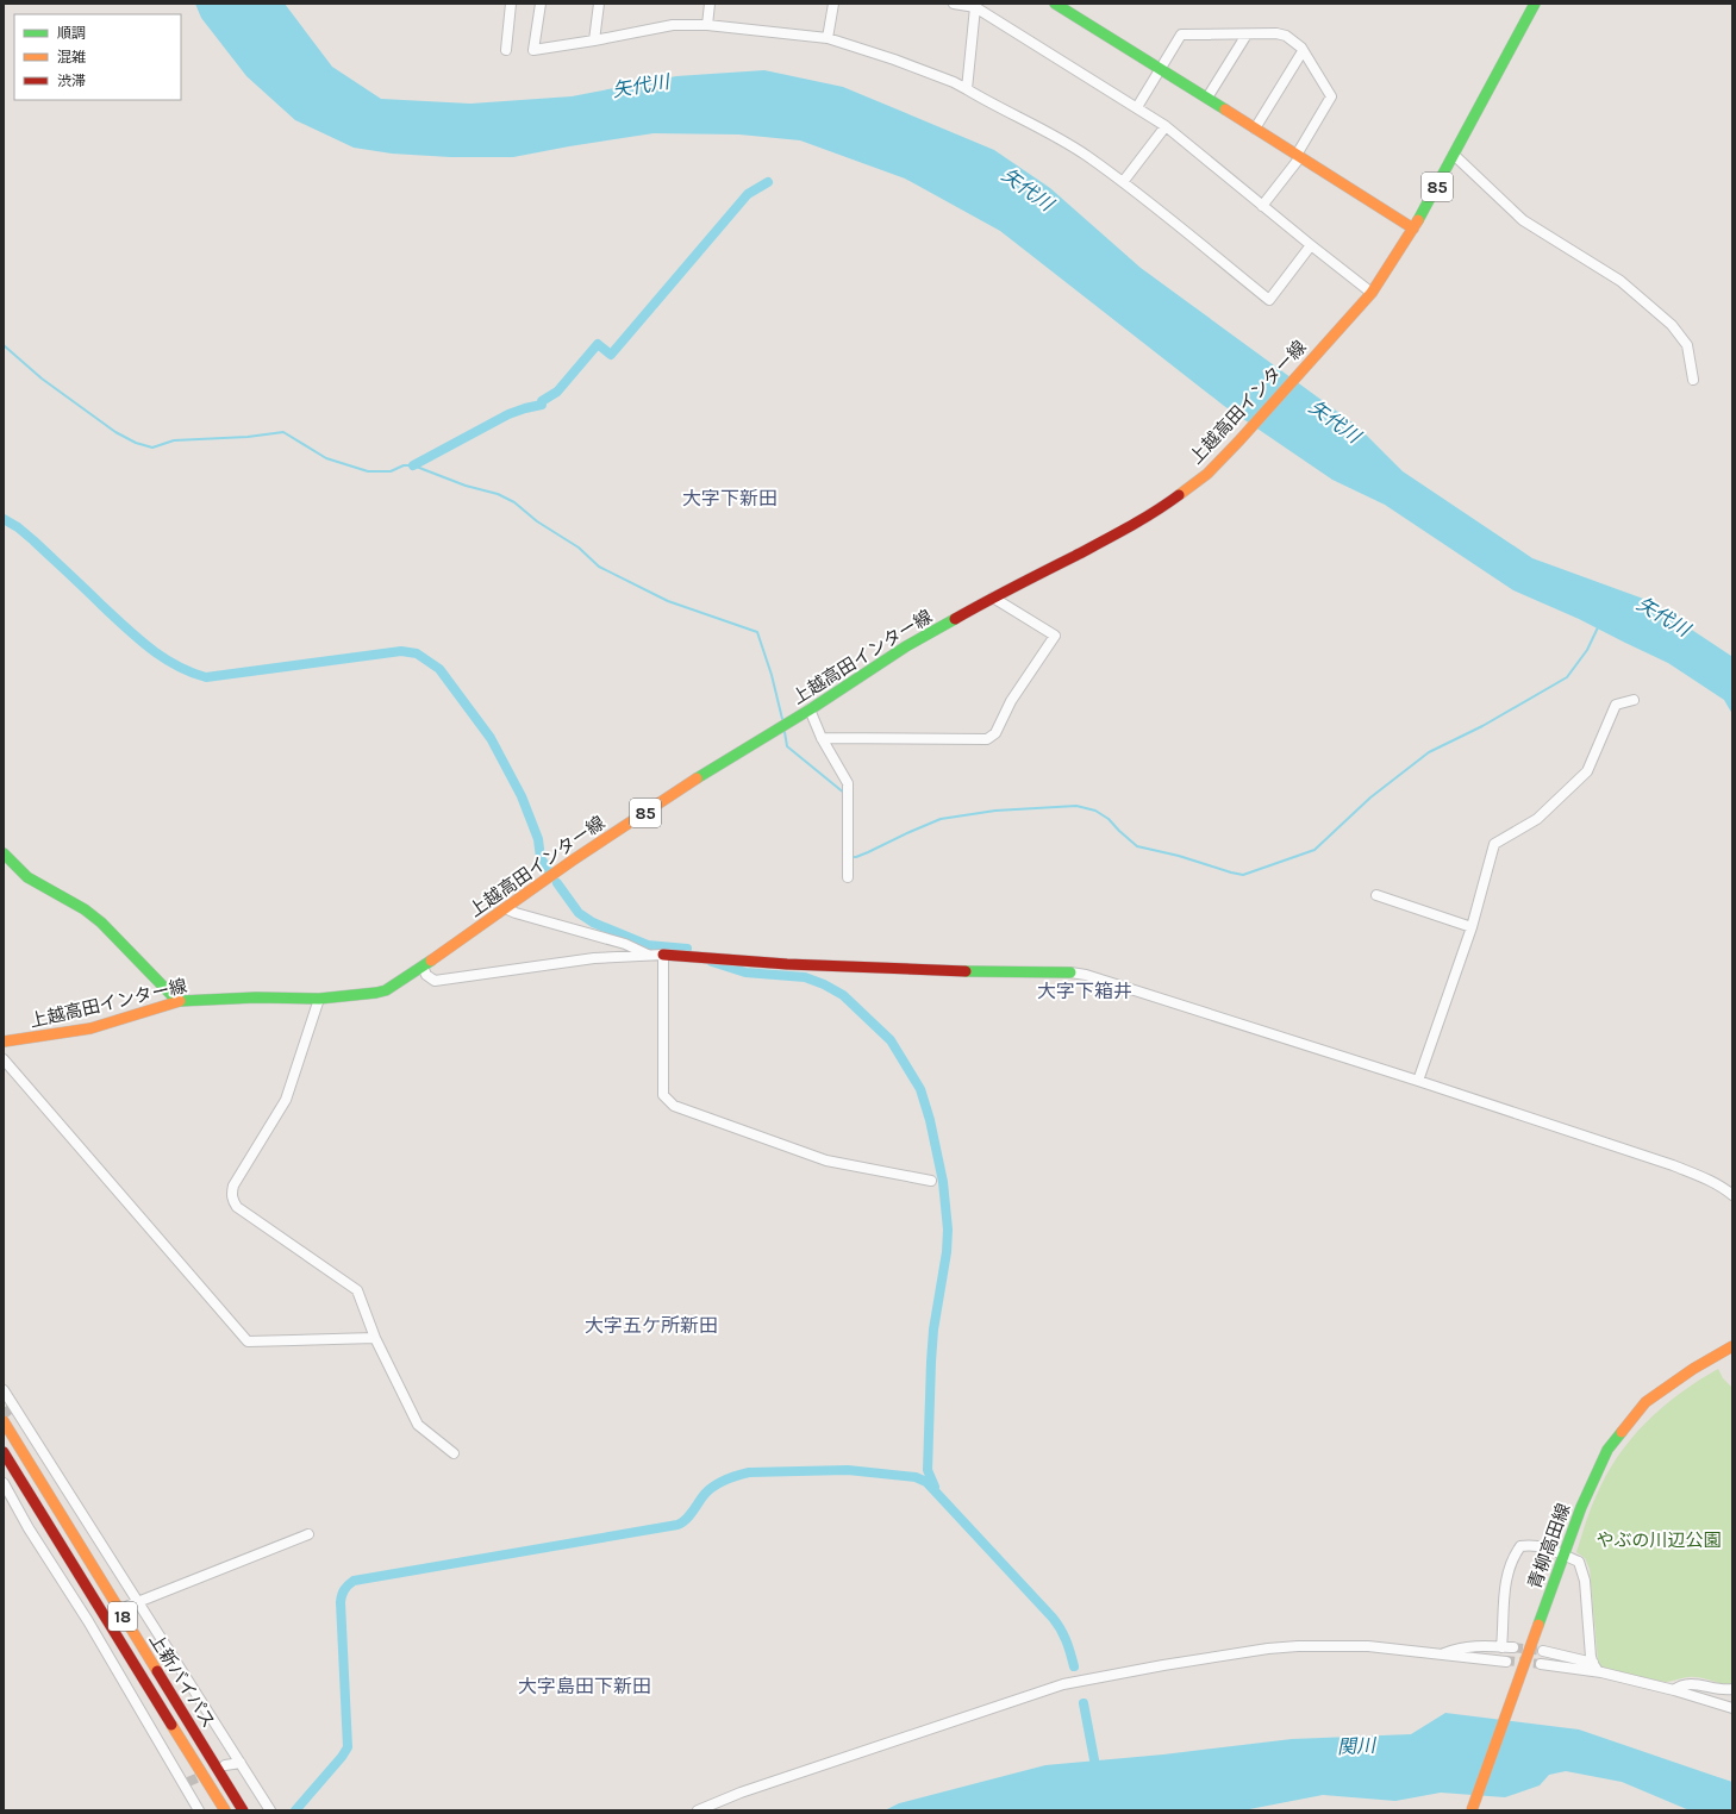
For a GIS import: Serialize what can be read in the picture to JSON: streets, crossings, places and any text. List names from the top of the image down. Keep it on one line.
{"streets":{"main road":["85","上越高田インター線","青柳高田線","18","上新バイパス"]},"districts":["大字下新田","大字下箱井","大字五ケ所新田","大字島田下新田"],"water":["矢代川","関川"],"parks":["やぶの川辺公園"],"legend":["順調","混雑","渋滞"]}
